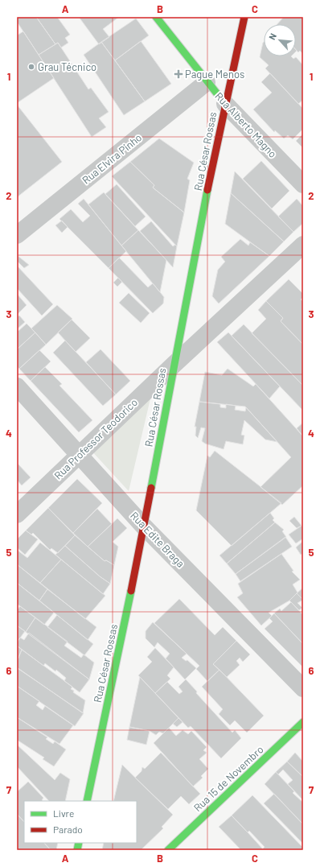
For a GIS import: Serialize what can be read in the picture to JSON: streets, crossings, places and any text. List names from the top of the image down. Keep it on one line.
{"streets":{"main road":["Rua Alberto Magno","Rua César Rossas","Rua 15 de Novembro"],"street":["Rua Elvira Pinho","Rua Professor Teodorico","Rua Edite Braga"]},"crossings":[["Rua Alberto Magno","Rua César Rossas"],["Rua Alberto Magno","Rua Elvira Pinho"],["Rua César Rossas","Rua Professor Teodorico"],["Rua César Rossas","Rua Edite Braga"],["Rua Professor Teodorico","Rua Edite Braga"]],"places":{"other":["Grau Técnico"],"health":["Pague Menos"]},"legend":["Livre","Parado"],"north":"top left","grid":{"columns":["A","B","C"],"rows":["1","2","3","4","5","6","7"]}}
